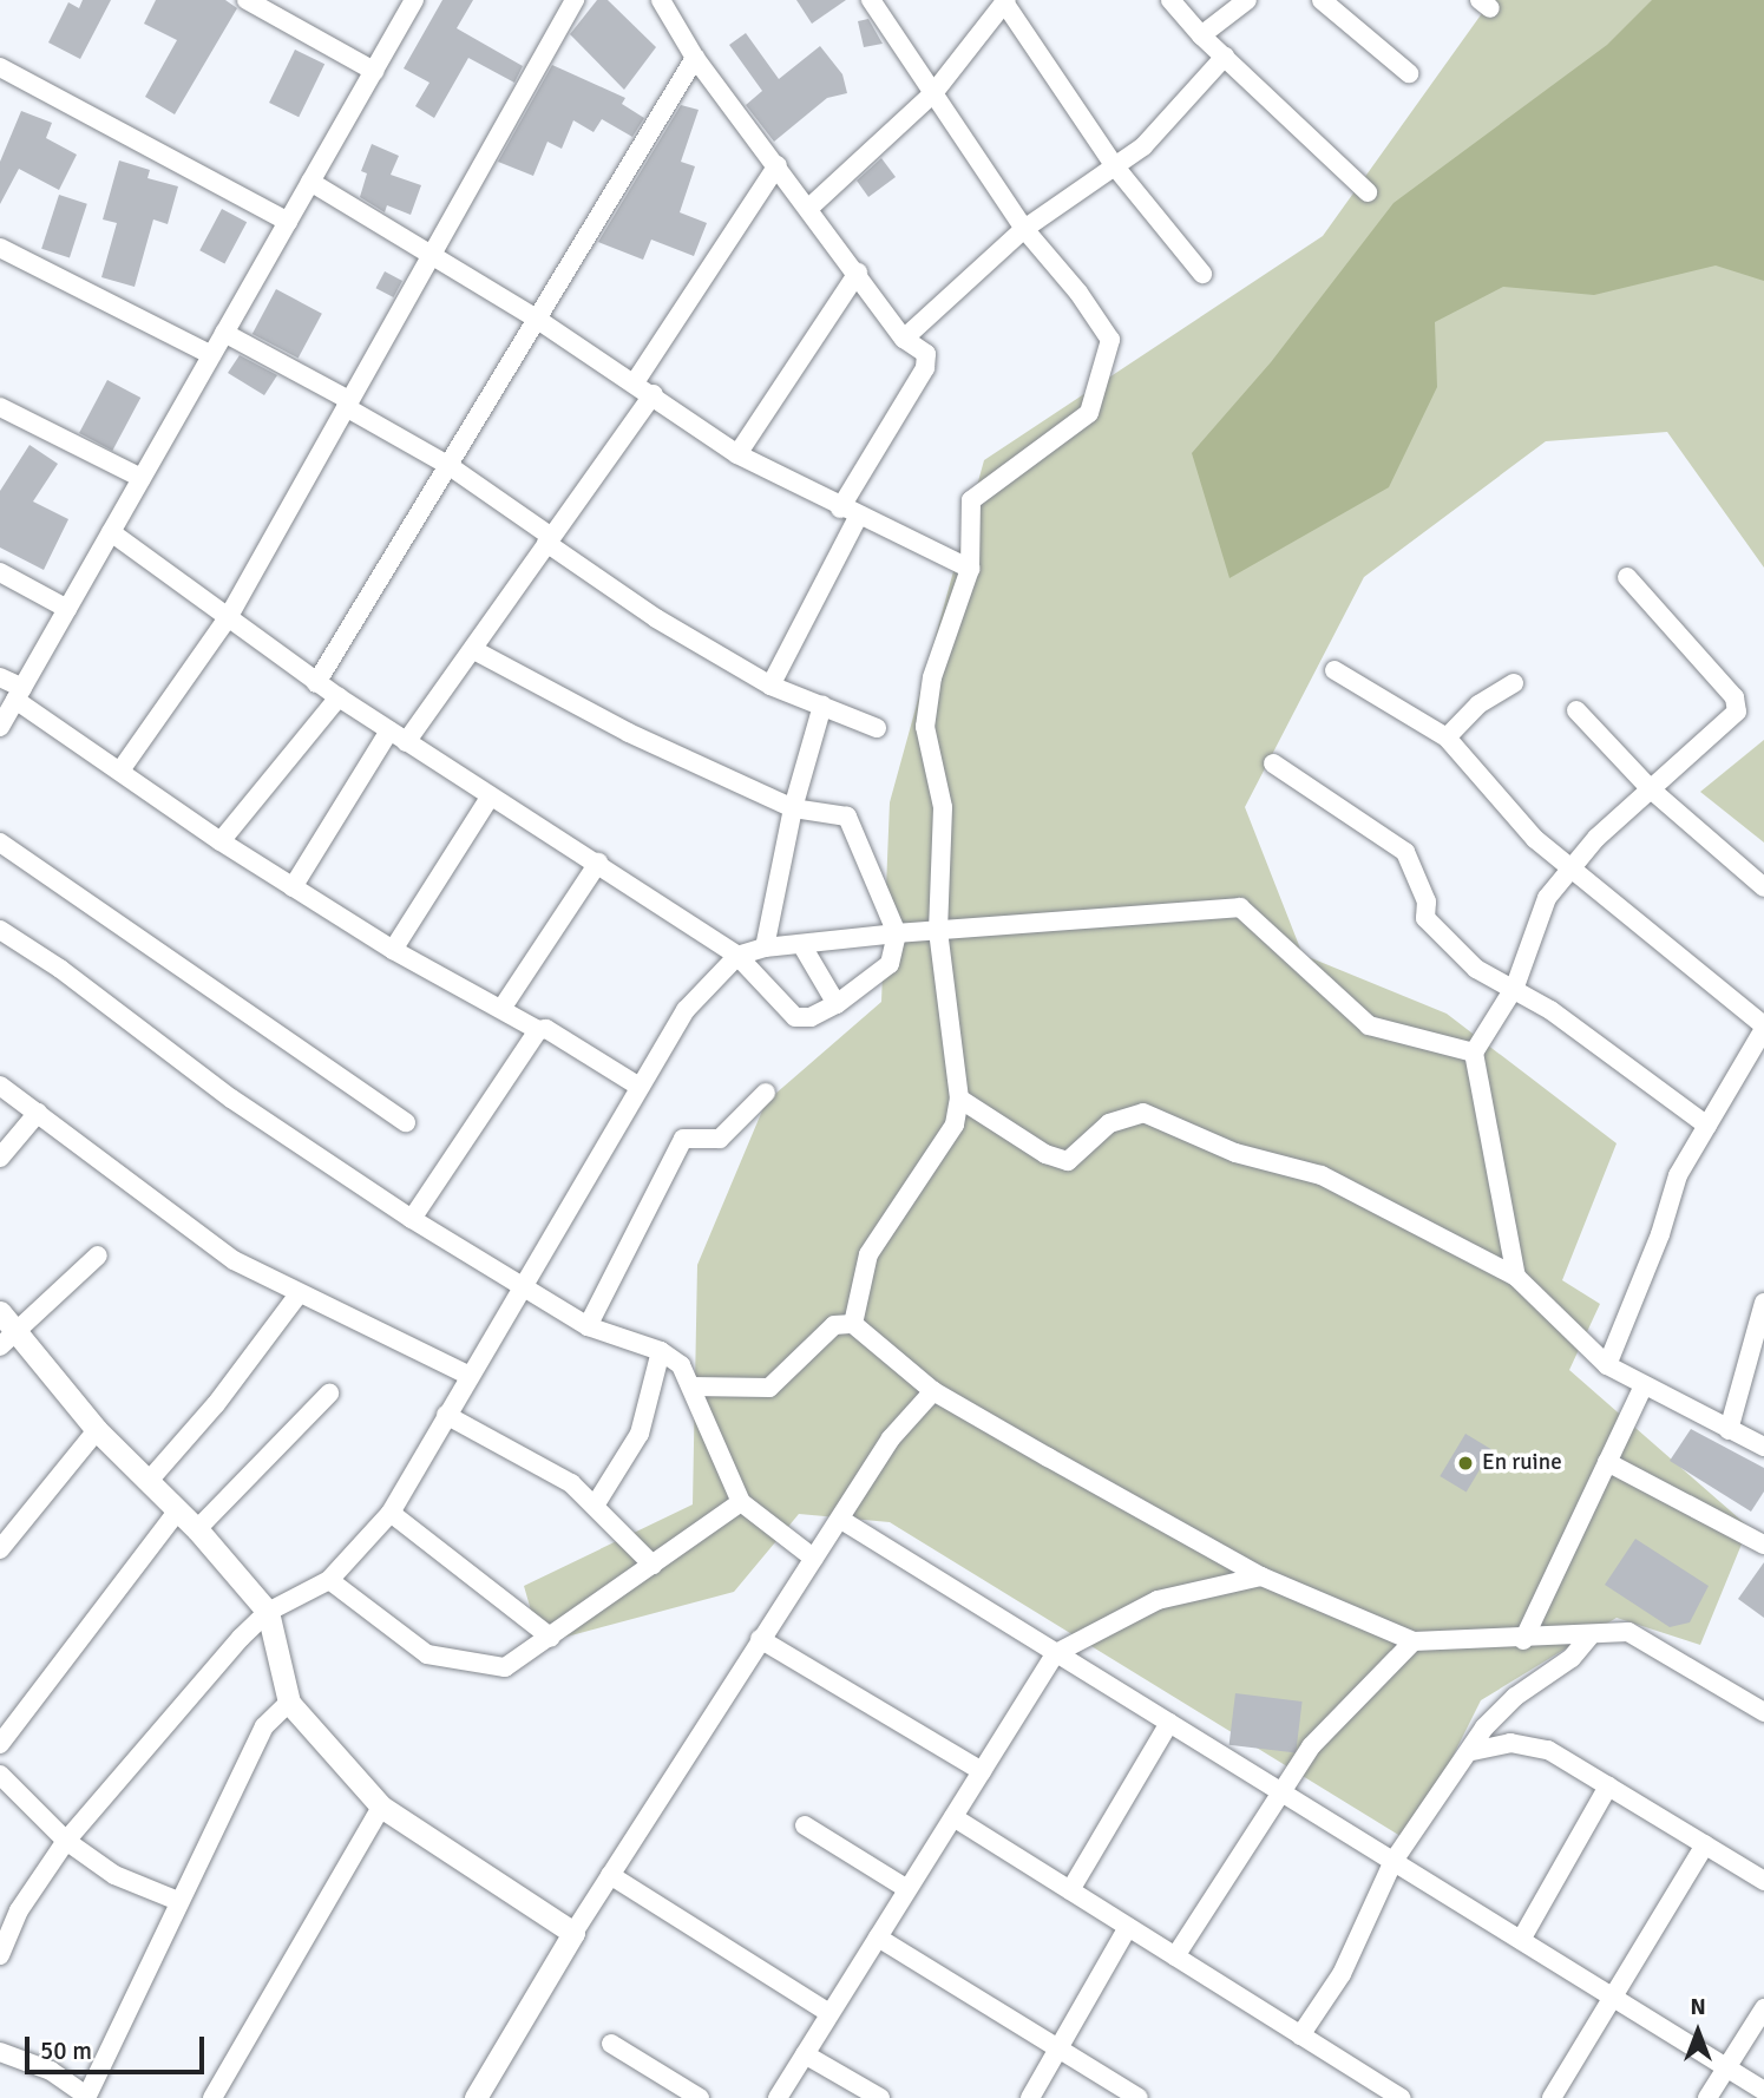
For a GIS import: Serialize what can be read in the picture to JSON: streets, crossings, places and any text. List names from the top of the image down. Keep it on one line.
{"places":["En ruine"],"scale_bar":"50 m","north":"top"}
